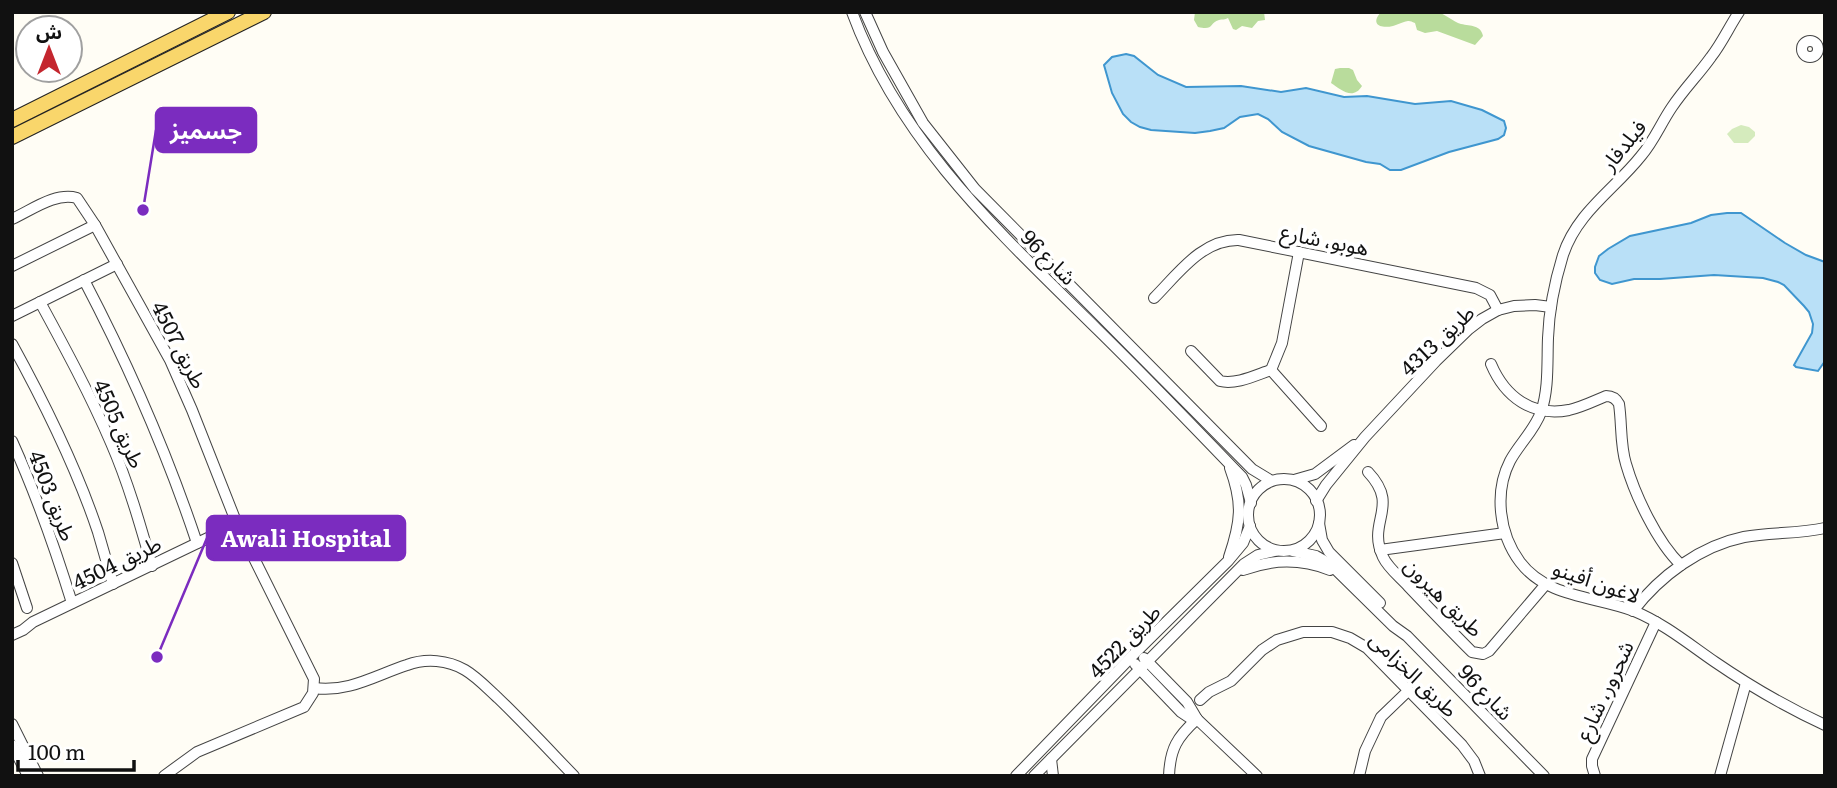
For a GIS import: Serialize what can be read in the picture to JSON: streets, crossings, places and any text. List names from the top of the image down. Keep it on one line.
{"streets":{"street":["فيلدفار","هوبو، شارع","شارع 96","طريق 4313","طريق 4507","طريق 4505","طريق 4503","طريق 4504","لاغون أفينو","طريق هيرون","طريق 4522","طريق الخزامى","شحرور، شارع"]},"crossings":[["فيلدفار","طريق 4313"],["فيلدفار","لاغون أفينو"],["هوبو، شارع","طريق 4313"],["شارع 96","طريق 4313"],["شارع 96","طريق 4522"],["طريق 4313","لاغون أفينو"],["طريق 4313","طريق 4522"],["طريق 4507","طريق 4504"],["طريق 4505","طريق 4504"],["طريق 4503","طريق 4504"],["لاغون أفينو","طريق هيرون"],["لاغون أفينو","شحرور، شارع"]],"places":["جسميز","Awali Hospital"],"scale_bar":"100 m","north":"top"}
